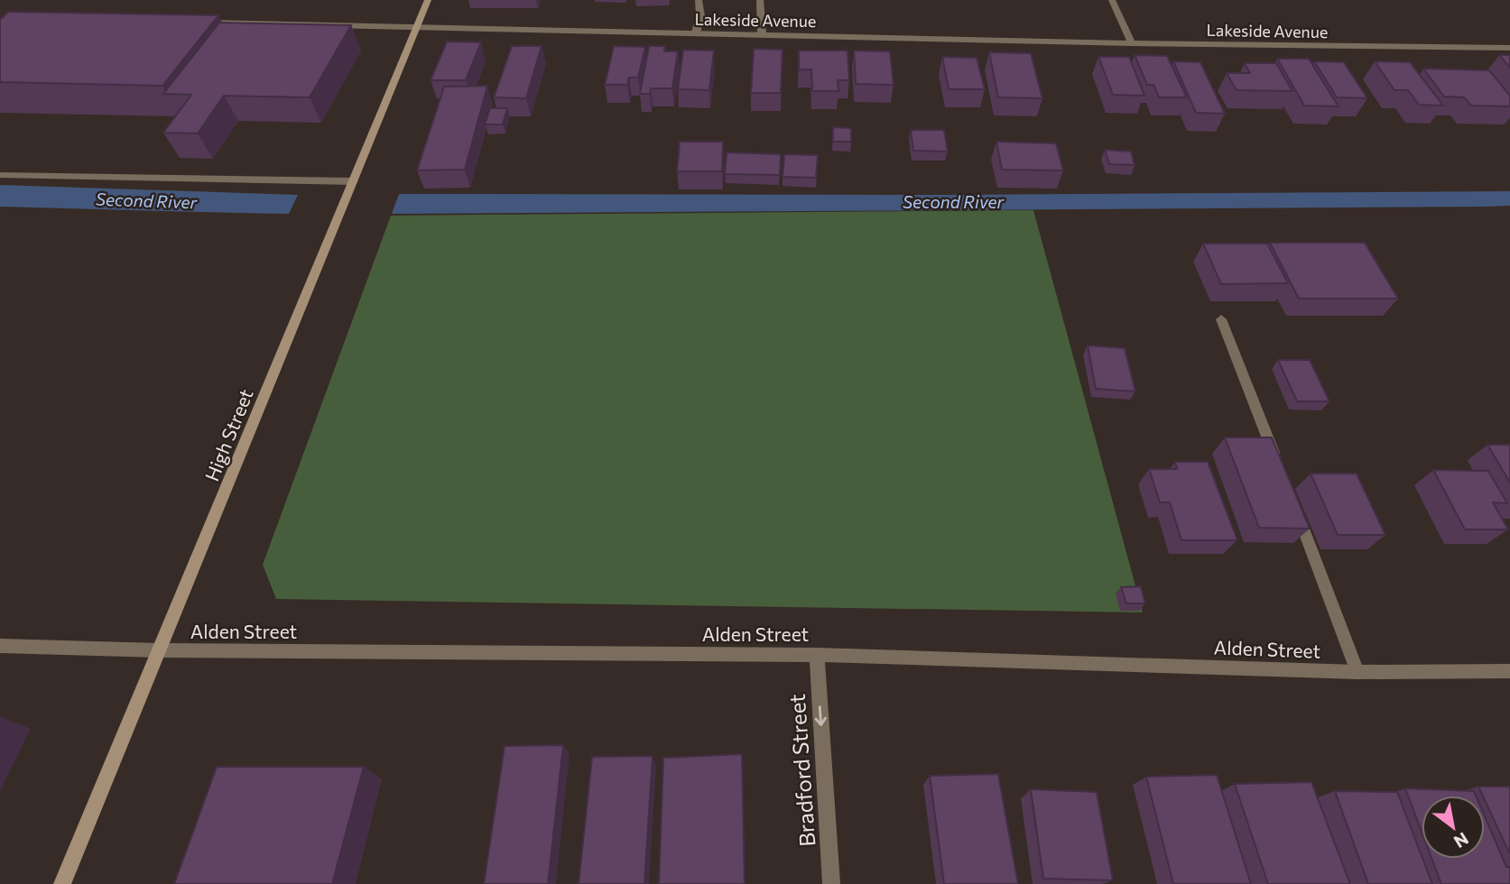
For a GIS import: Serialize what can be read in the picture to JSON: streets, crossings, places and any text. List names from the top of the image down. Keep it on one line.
{"streets":{"main road":["High Street"],"street":["Lakeside Avenue","Alden Street","Bradford Street"]},"crossings":[["Lakeside Avenue","High Street"],["High Street","Alden Street"],["Alden Street","Bradford Street"]],"one_way":["Bradford Street"],"water":["Second River"],"north":"bottom right"}
